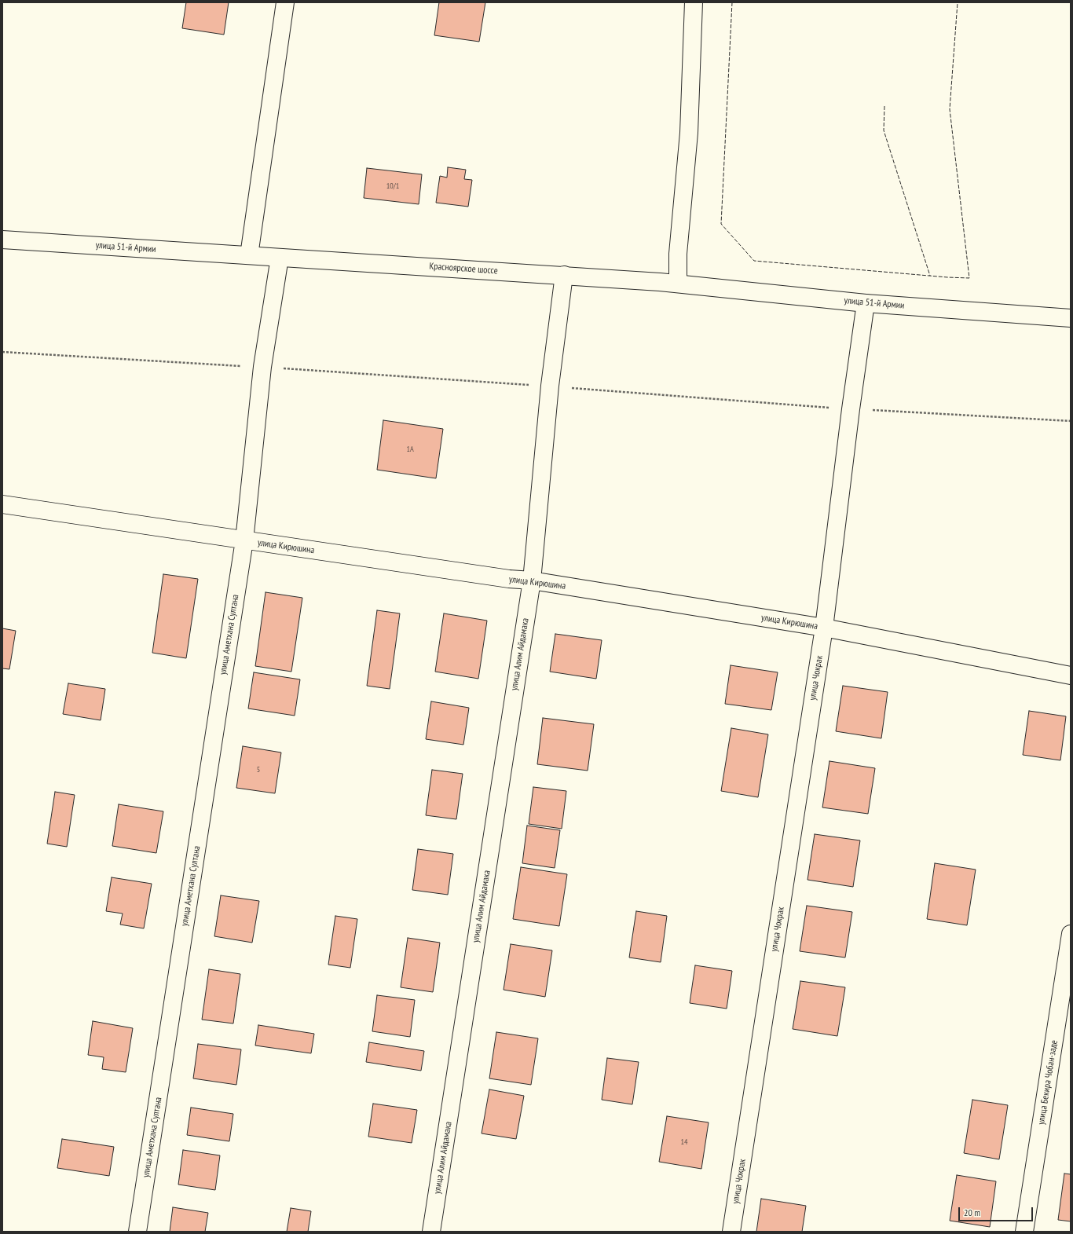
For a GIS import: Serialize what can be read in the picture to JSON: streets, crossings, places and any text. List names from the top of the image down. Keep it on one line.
{"streets":{"street":["улица 51-й Армии","Красноярское шоссе","улица Кирюшина","улица Аметхана Султана","улица Алим Айдамака","улица Чокрак","улица Бекира Чобан-заде"]},"crossings":[["улица 51-й Армии","Красноярское шоссе"],["улица 51-й Армии","улица Чокрак"],["Красноярское шоссе","улица Аметхана Султана"],["Красноярское шоссе","улица Алим Айдамака"],["улица Кирюшина","улица Аметхана Султана"],["улица Кирюшина","улица Алим Айдамака"],["улица Кирюшина","улица Чокрак"]],"house_numbers":["10/1","1А","5","14"],"scale_bar":"20 m"}
